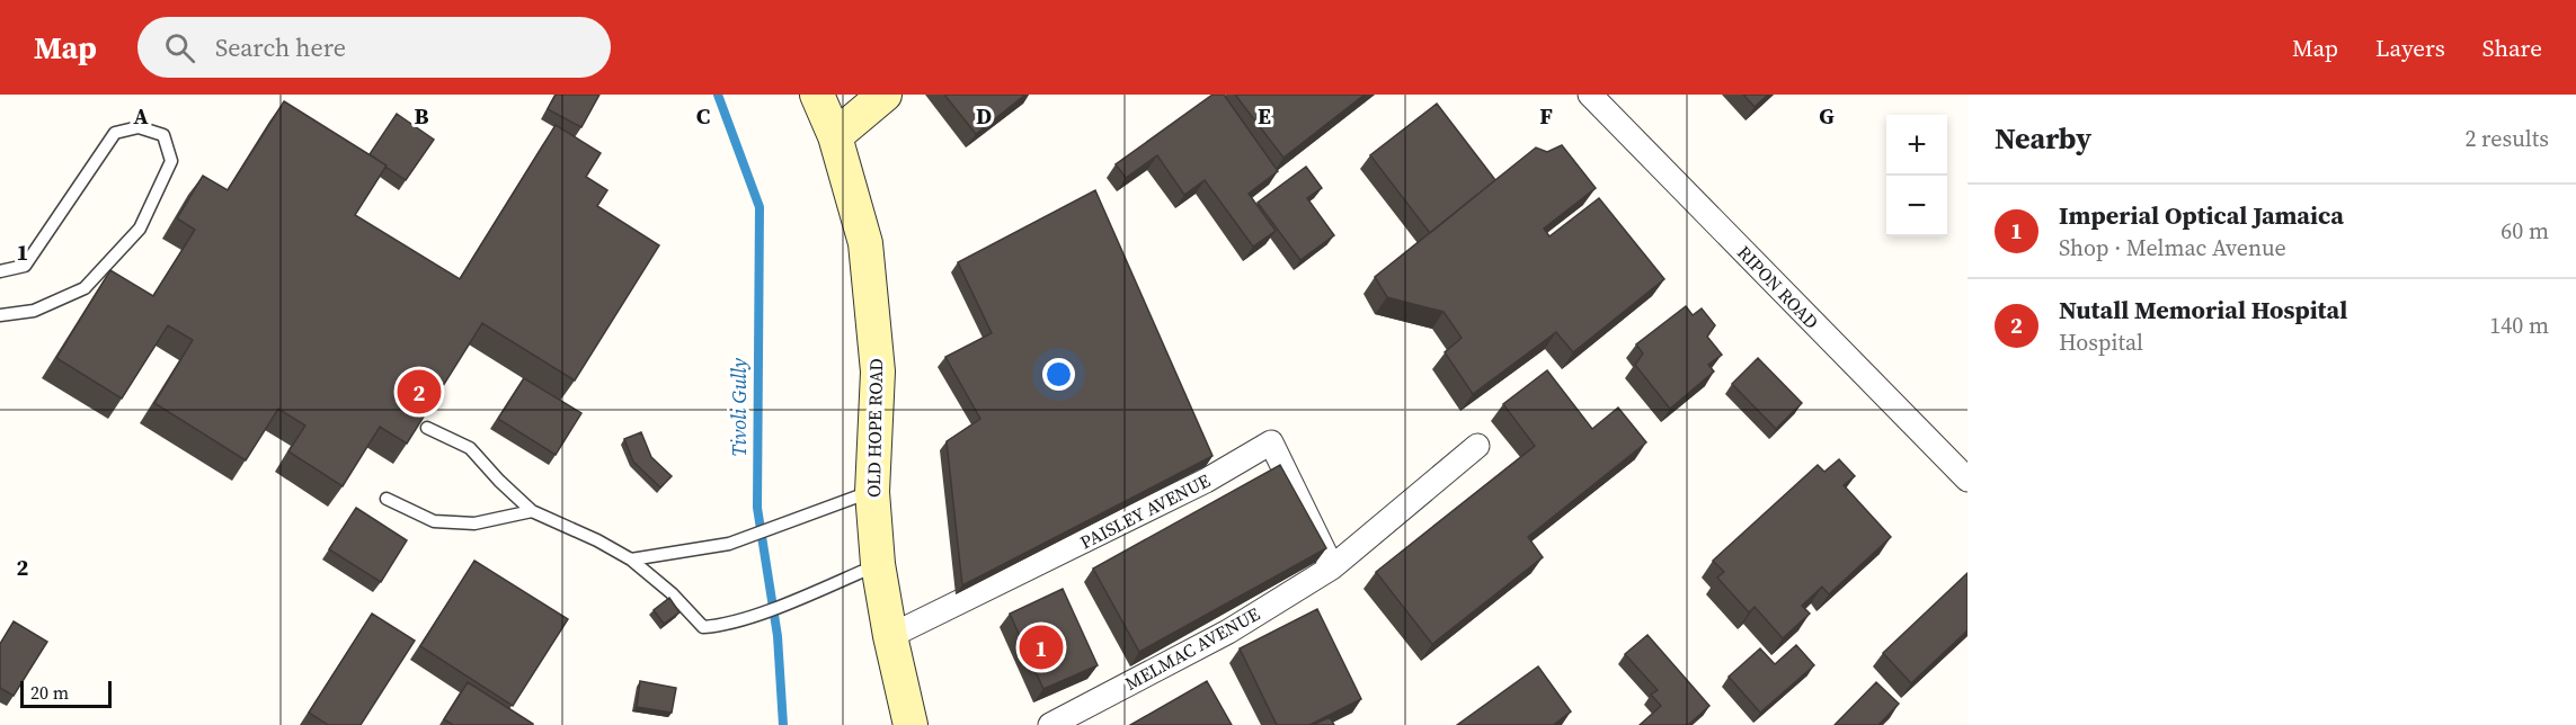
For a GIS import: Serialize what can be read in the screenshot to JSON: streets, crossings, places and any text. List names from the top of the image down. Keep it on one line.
{"streets":{"main road":["OLD HOPE ROAD"],"street":["RIPON ROAD","PAISLEY AVENUE","MELMAC AVENUE"]},"crossings":[["OLD HOPE ROAD","PAISLEY AVENUE"],["PAISLEY AVENUE","MELMAC AVENUE"]],"water":["Tivoli Gully"],"scale_bar":"20 m","page":{"header":"Map","search":"Search here","nav":["Map","Layers","Share"],"heading":["Nearby","2 results"],"map_buttons":["+","−"],"list":[{"mark":"1","name":"Imperial Optical Jamaica","note":"Shop · Melmac Avenue","value":"60 m"},{"mark":"2","name":"Nutall Memorial Hospital","note":"Hospital","value":"140 m"}],"pins":["2","1"],"scale":"20 m"},"grid":{"columns":["A","B","C","D","E","F","G"],"rows":["1","2"]}}
